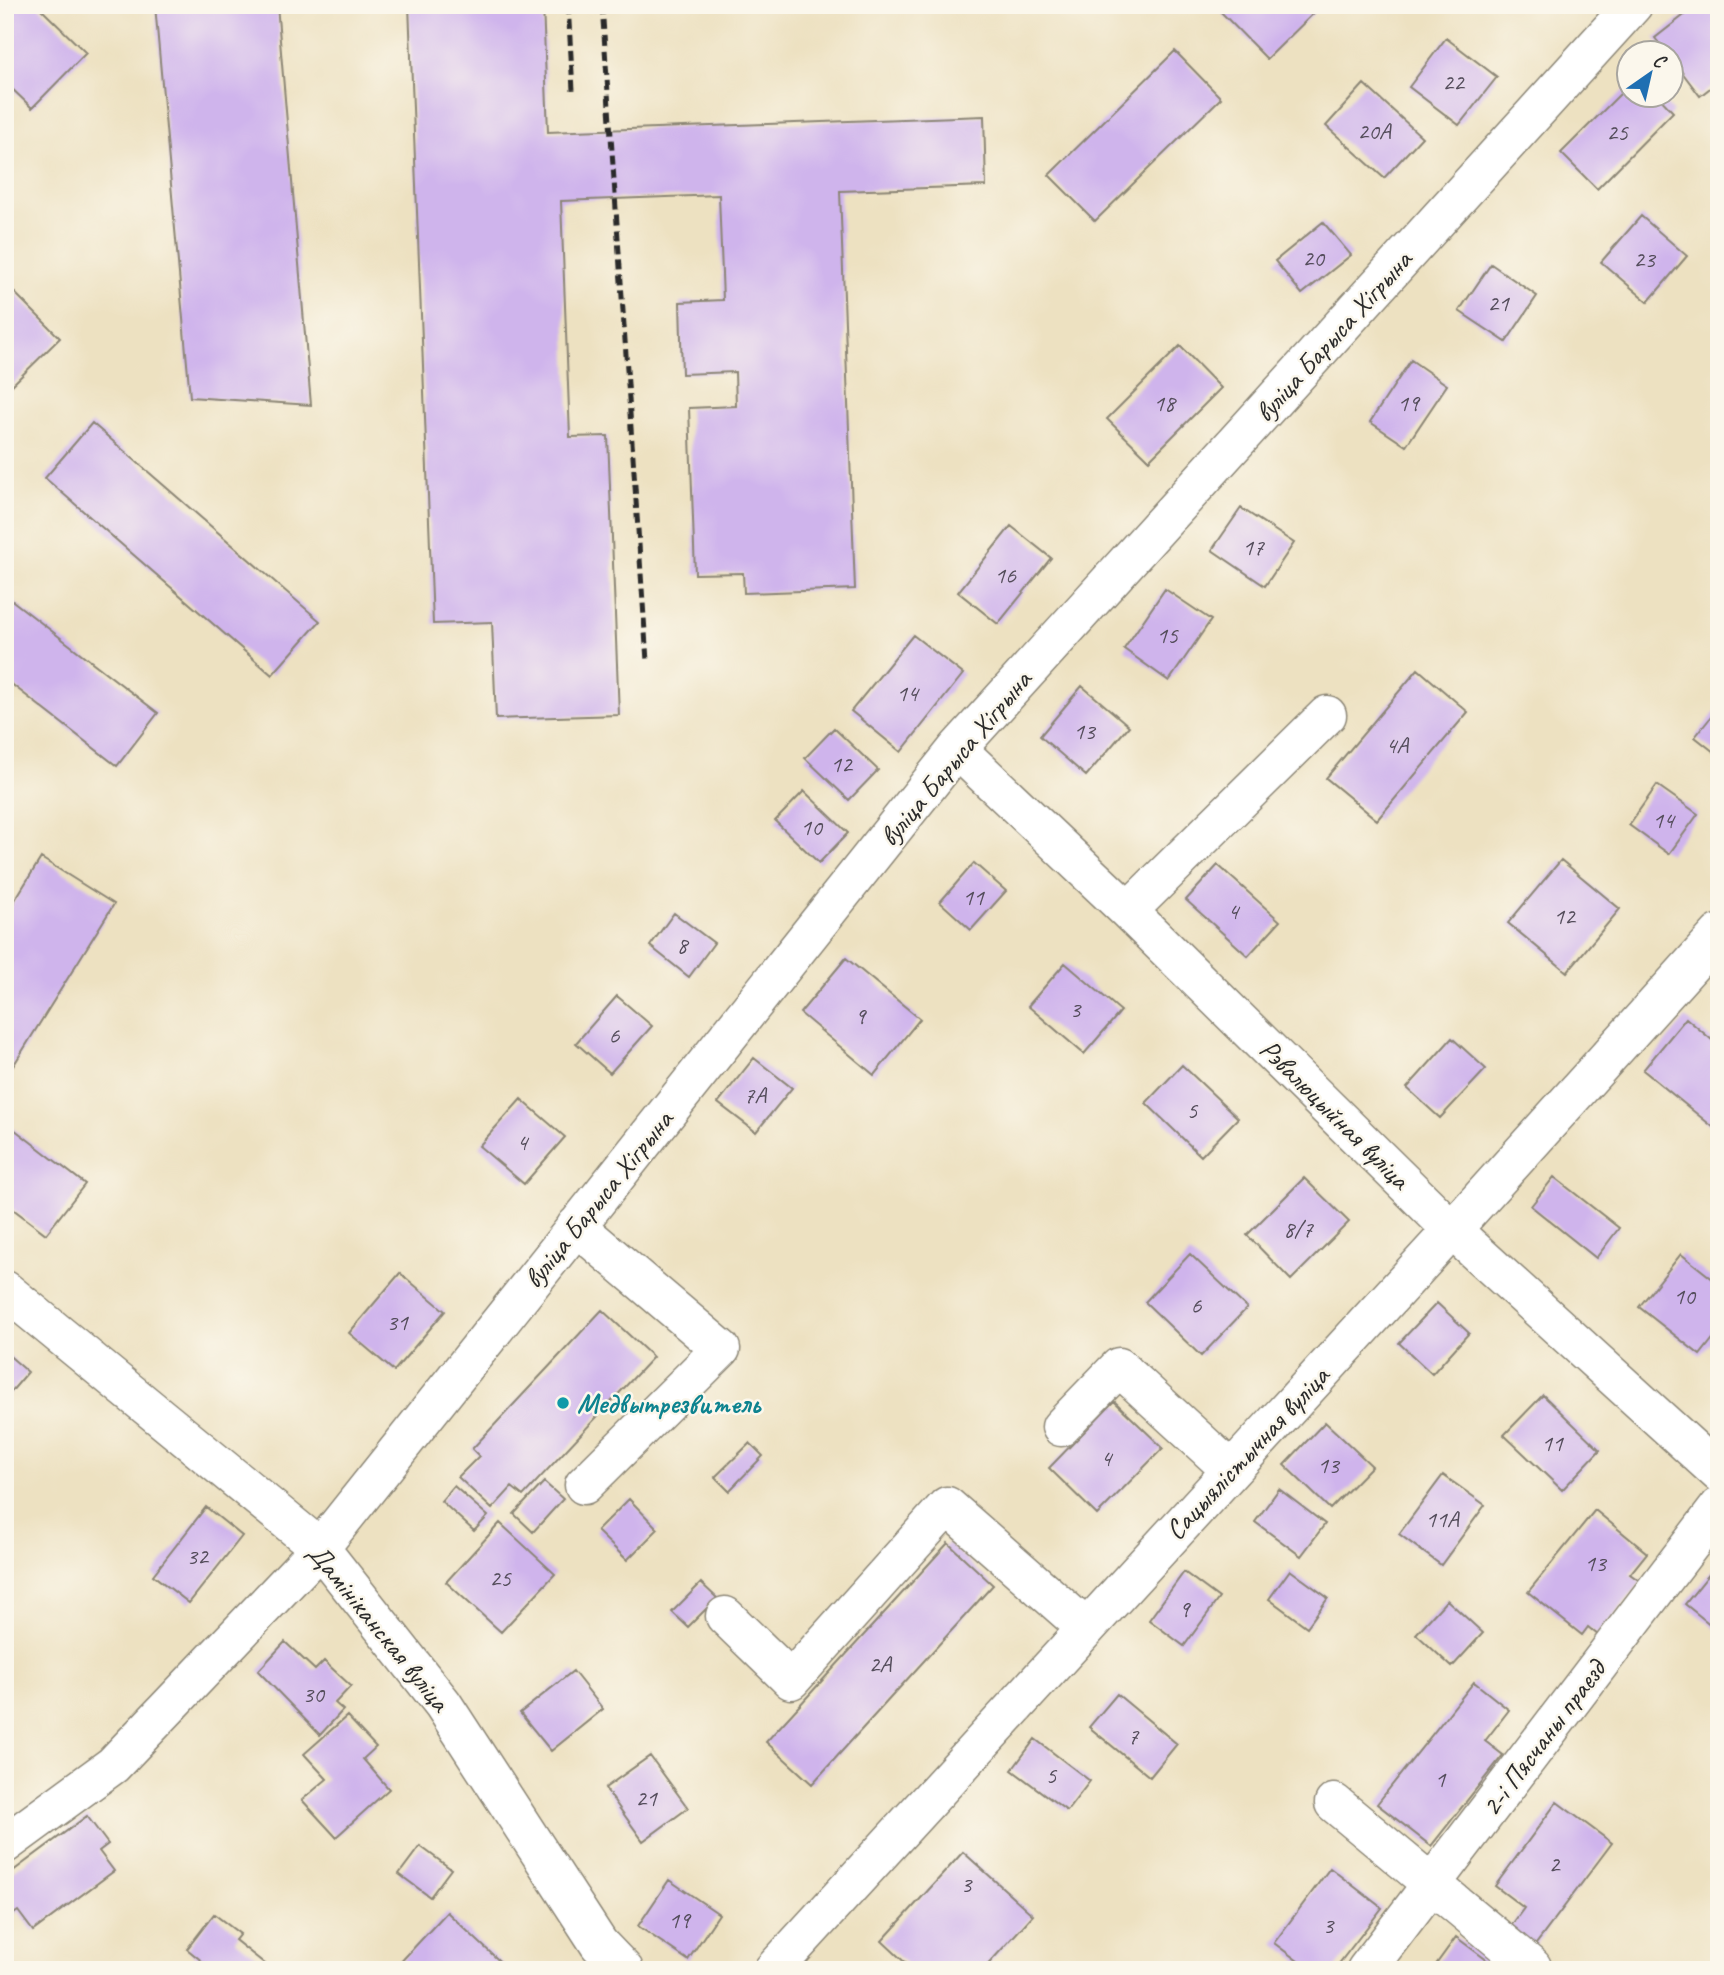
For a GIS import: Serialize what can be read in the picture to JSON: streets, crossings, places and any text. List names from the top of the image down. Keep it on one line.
{"streets":{"street":["вуліца Барыса Хігрына","Рэвалюцыйная вуліца","Сацыялістычная вуліца","Дамініканская вуліца","2-і Пясчаны праезд"]},"crossings":[["вуліца Барыса Хігрына","Рэвалюцыйная вуліца"],["вуліца Барыса Хігрына","Дамініканская вуліца"],["Рэвалюцыйная вуліца","Сацыялістычная вуліца"]],"places":["Медвытрезвитель"],"house_numbers":["22","20А","25","20","23","21","18","19","17","16","15","14","13","4А","12","14","10","11","4","12","8","3","9","6","7А","5","4","8/7","10","6","31","11","4","13","11А","32","13","25","9","2А","30","7","5","1","21","2","3","19","3"],"north":"top right"}
